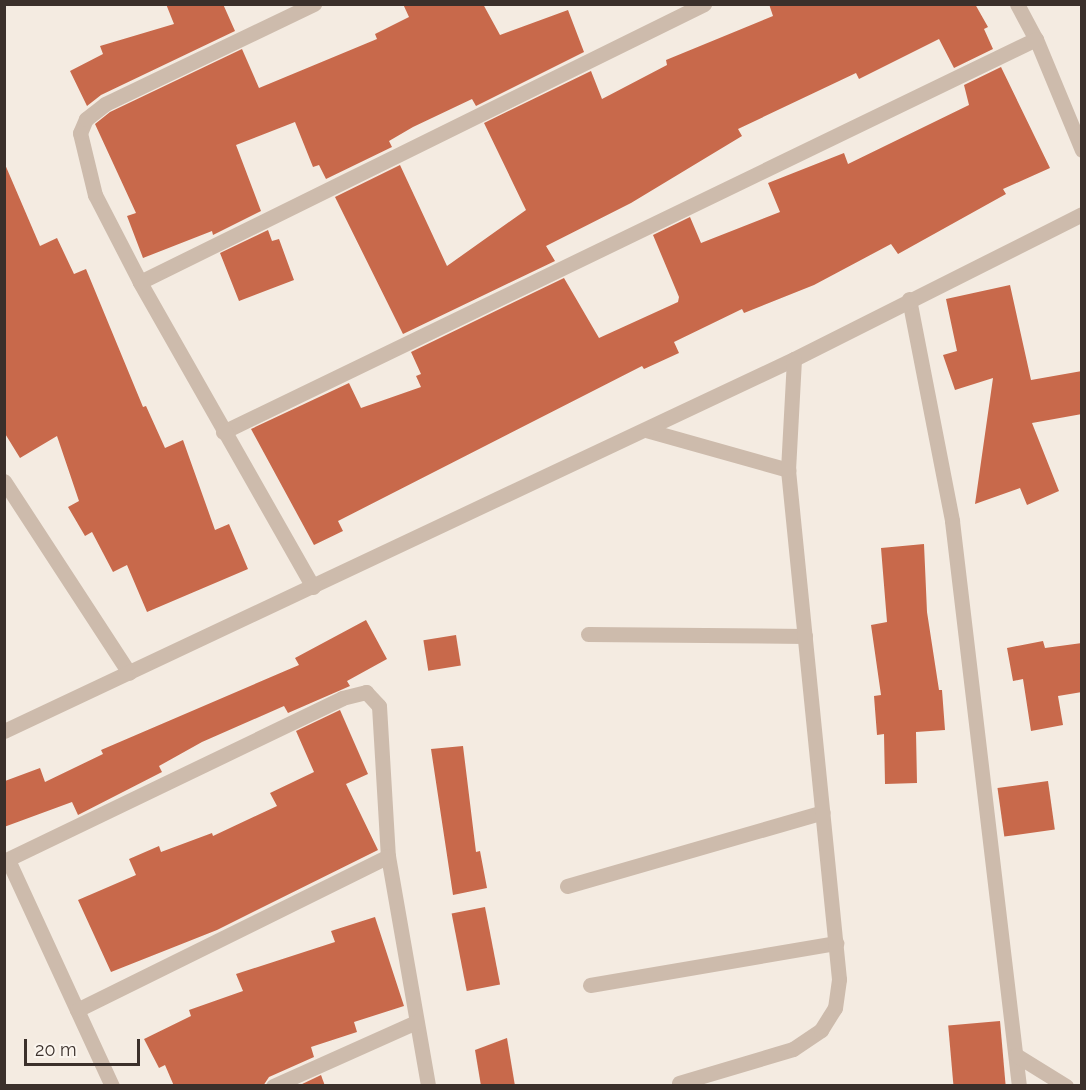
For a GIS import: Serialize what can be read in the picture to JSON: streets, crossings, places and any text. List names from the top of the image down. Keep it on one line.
{"scale_bar":"20 m"}
